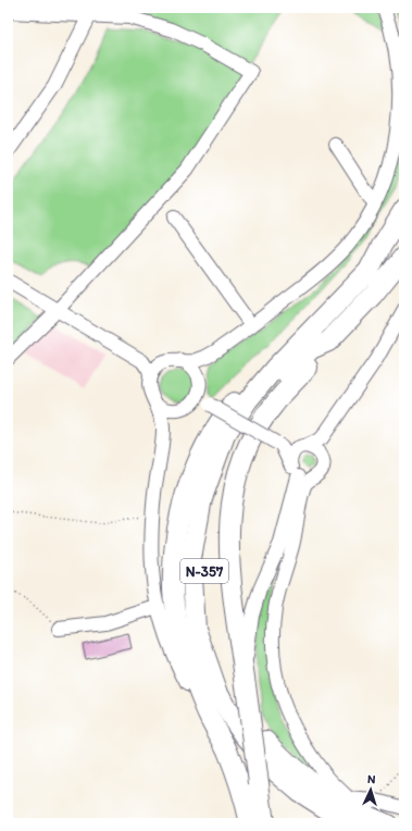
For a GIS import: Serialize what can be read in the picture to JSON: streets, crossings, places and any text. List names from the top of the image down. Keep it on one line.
{"streets":{"highway":["N-357"]},"north":"top"}
